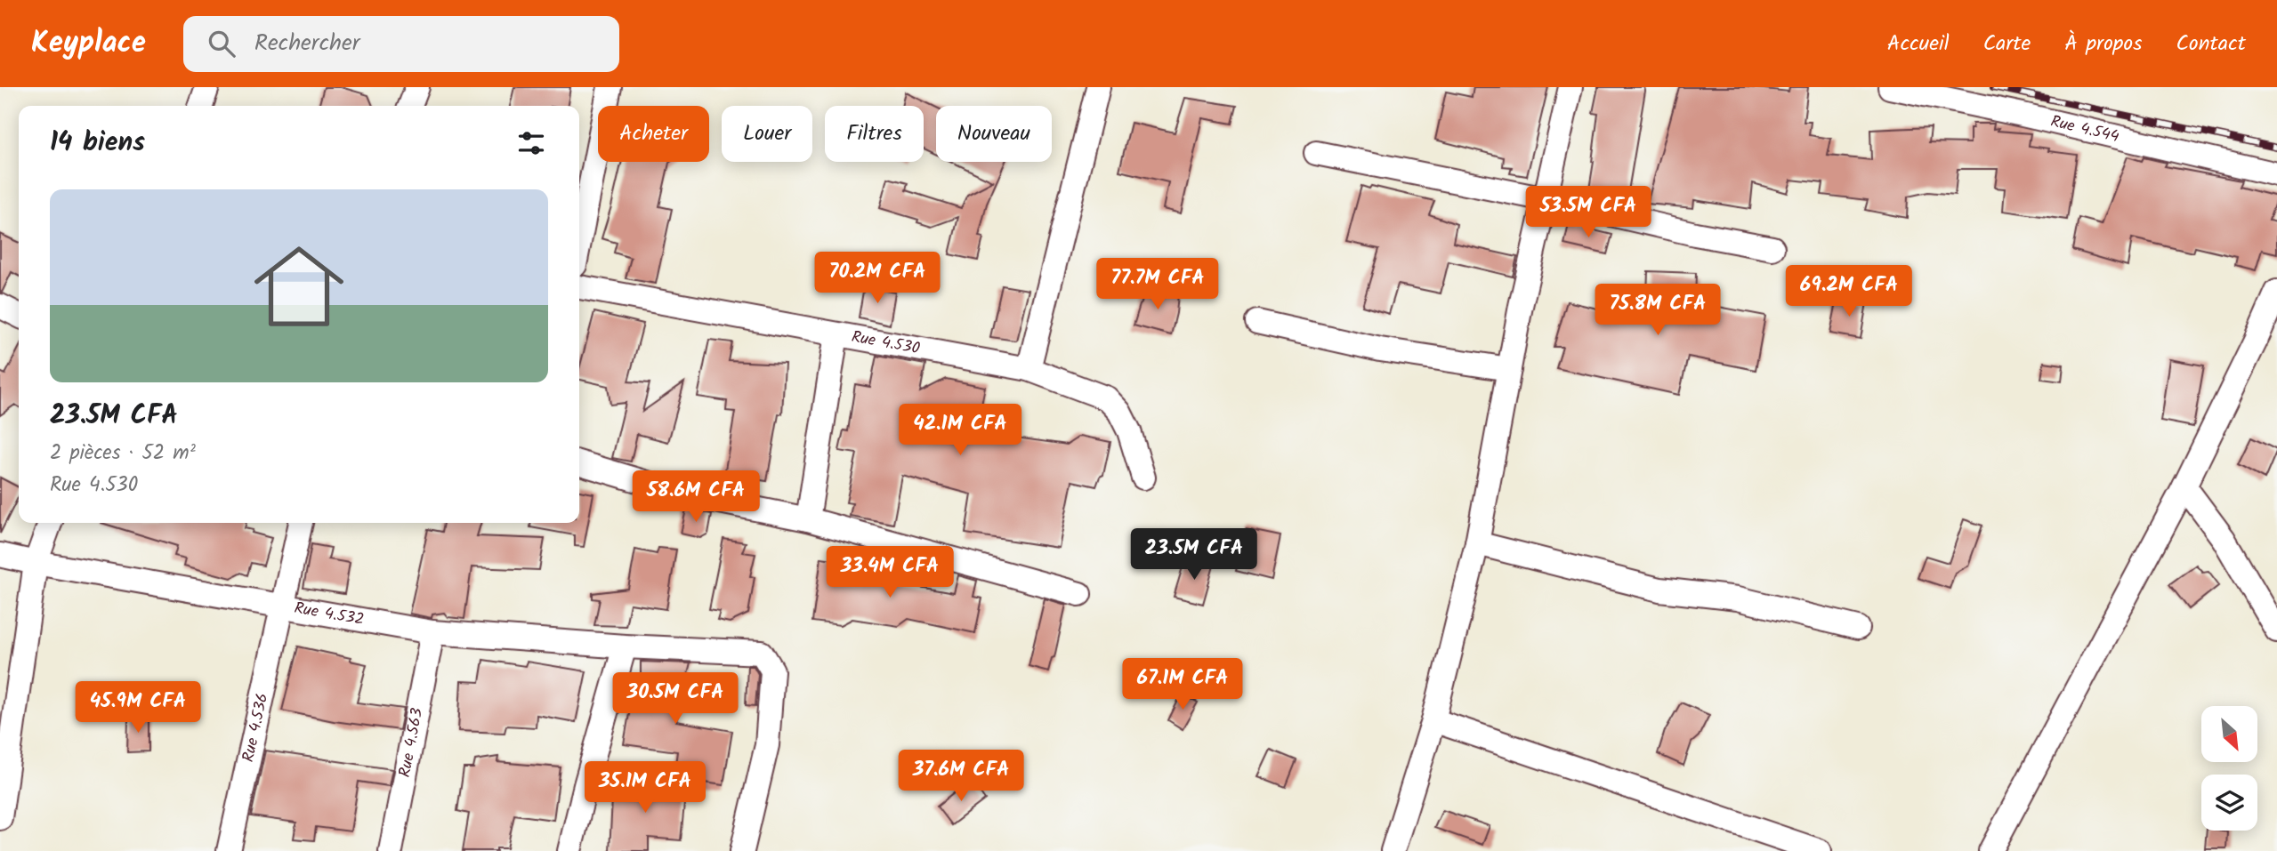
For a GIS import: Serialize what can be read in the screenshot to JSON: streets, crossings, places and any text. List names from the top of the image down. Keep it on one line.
{"streets":{"street":["Rue 4.544","Rue 4.530","Rue 4.532","Rue 4.536","Rue 4.563"]},"crossings":[["Rue 4.532","Rue 4.536"],["Rue 4.532","Rue 4.563"]],"north":"bottom right","page":{"header":"Keyplace","search":"Rechercher","nav":["Accueil","Carte","À propos","Contact"],"chip":["Acheter","Louer","Filtres","Nouveau"],"heading":"14 biens","list":[{"name":"23.5M CFA","note":"2 pièces · 52 m² · Rue 4.530"}],"price":["53.5M CFA","70.2M CFA","77.7M CFA","69.2M CFA","75.8M CFA","42.1M CFA","58.6M CFA","23.5M CFA","33.4M CFA","67.1M CFA","30.5M CFA","45.9M CFA","37.6M CFA","35.1M CFA"]}}
